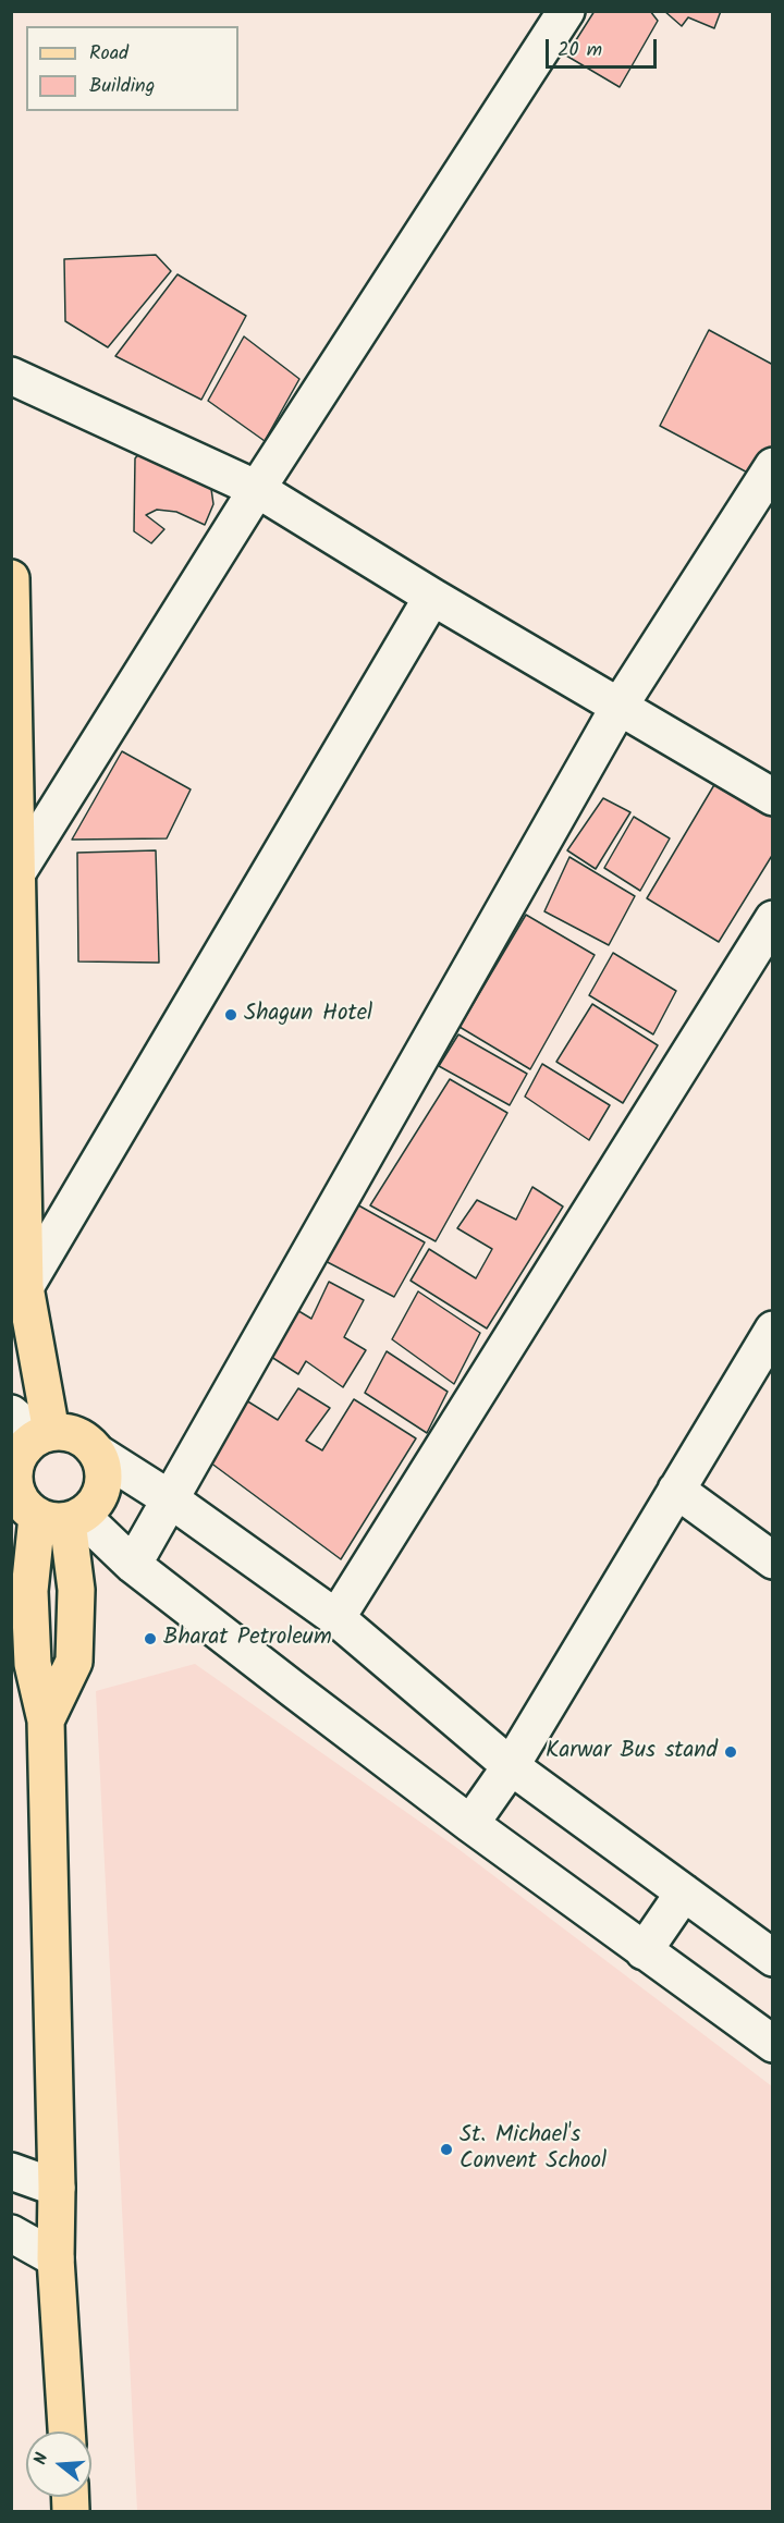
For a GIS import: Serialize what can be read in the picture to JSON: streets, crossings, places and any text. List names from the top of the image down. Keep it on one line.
{"places":["Shagun Hotel","Bharat Petroleum","Karwar Bus stand","St. Michael's Convent School"],"legend":["Road","Building"],"scale_bar":"20 m","north":"left"}
